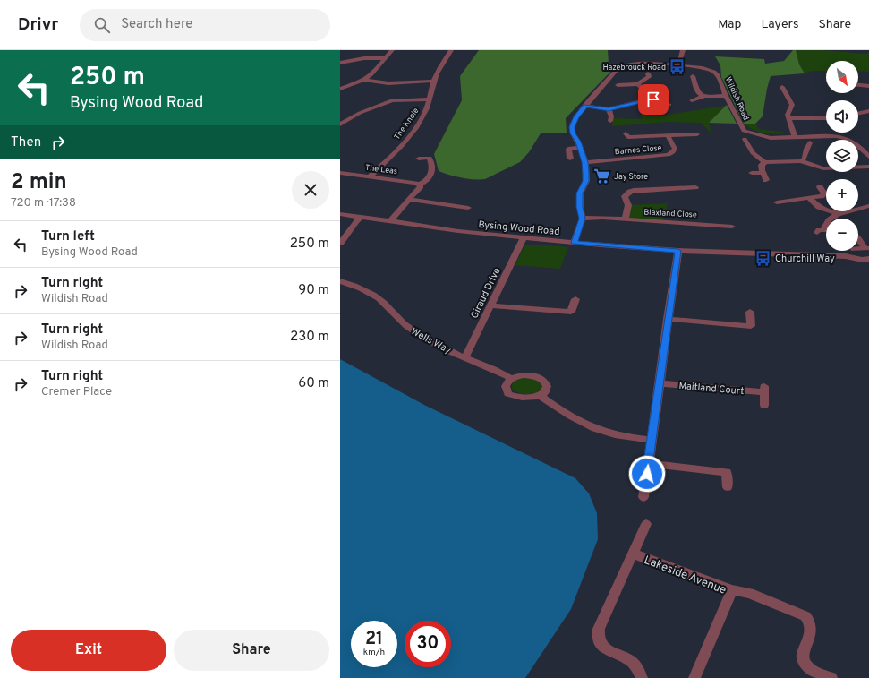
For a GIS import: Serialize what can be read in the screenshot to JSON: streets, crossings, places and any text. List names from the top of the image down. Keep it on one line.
{"streets":{"street":["Wildish Road","The Knole","Barnes Close","The Leas","Blaxland Close","Bysing Wood Road","Giraud Drive","Wells Way","Maitland Court","Lakeside Avenue"]},"crossings":[["Wildish Road","Barnes Close"],["Wildish Road","Blaxland Close"],["Wildish Road","Bysing Wood Road"],["The Knole","The Leas"],["Bysing Wood Road","Giraud Drive"],["Giraud Drive","Wells Way"]],"places":{"bus stop":["Hazebrouck Road","Churchill Way"],"supermarket":["Jay Store"]},"north":"bottom right","page":{"header":"Drivr","search":"Search here","nav":["Map","Layers","Share"],"turn":["250 m","Bysing Wood Road"],"map_buttons":["+","−"],"then":"Then","heading":["2 min","720 m · 17:38"],"list":[{"name":"Turn left","note":"Bysing Wood Road","value":"250 m"},{"name":"Turn right","note":"Wildish Road","value":"90 m"},{"name":"Turn right","note":"Wildish Road","value":"230 m"},{"name":"Turn right","note":"Cremer Place","value":"60 m"}],"speed":"21 km/h","limit":"30","buttons":["Exit","Share"]}}
